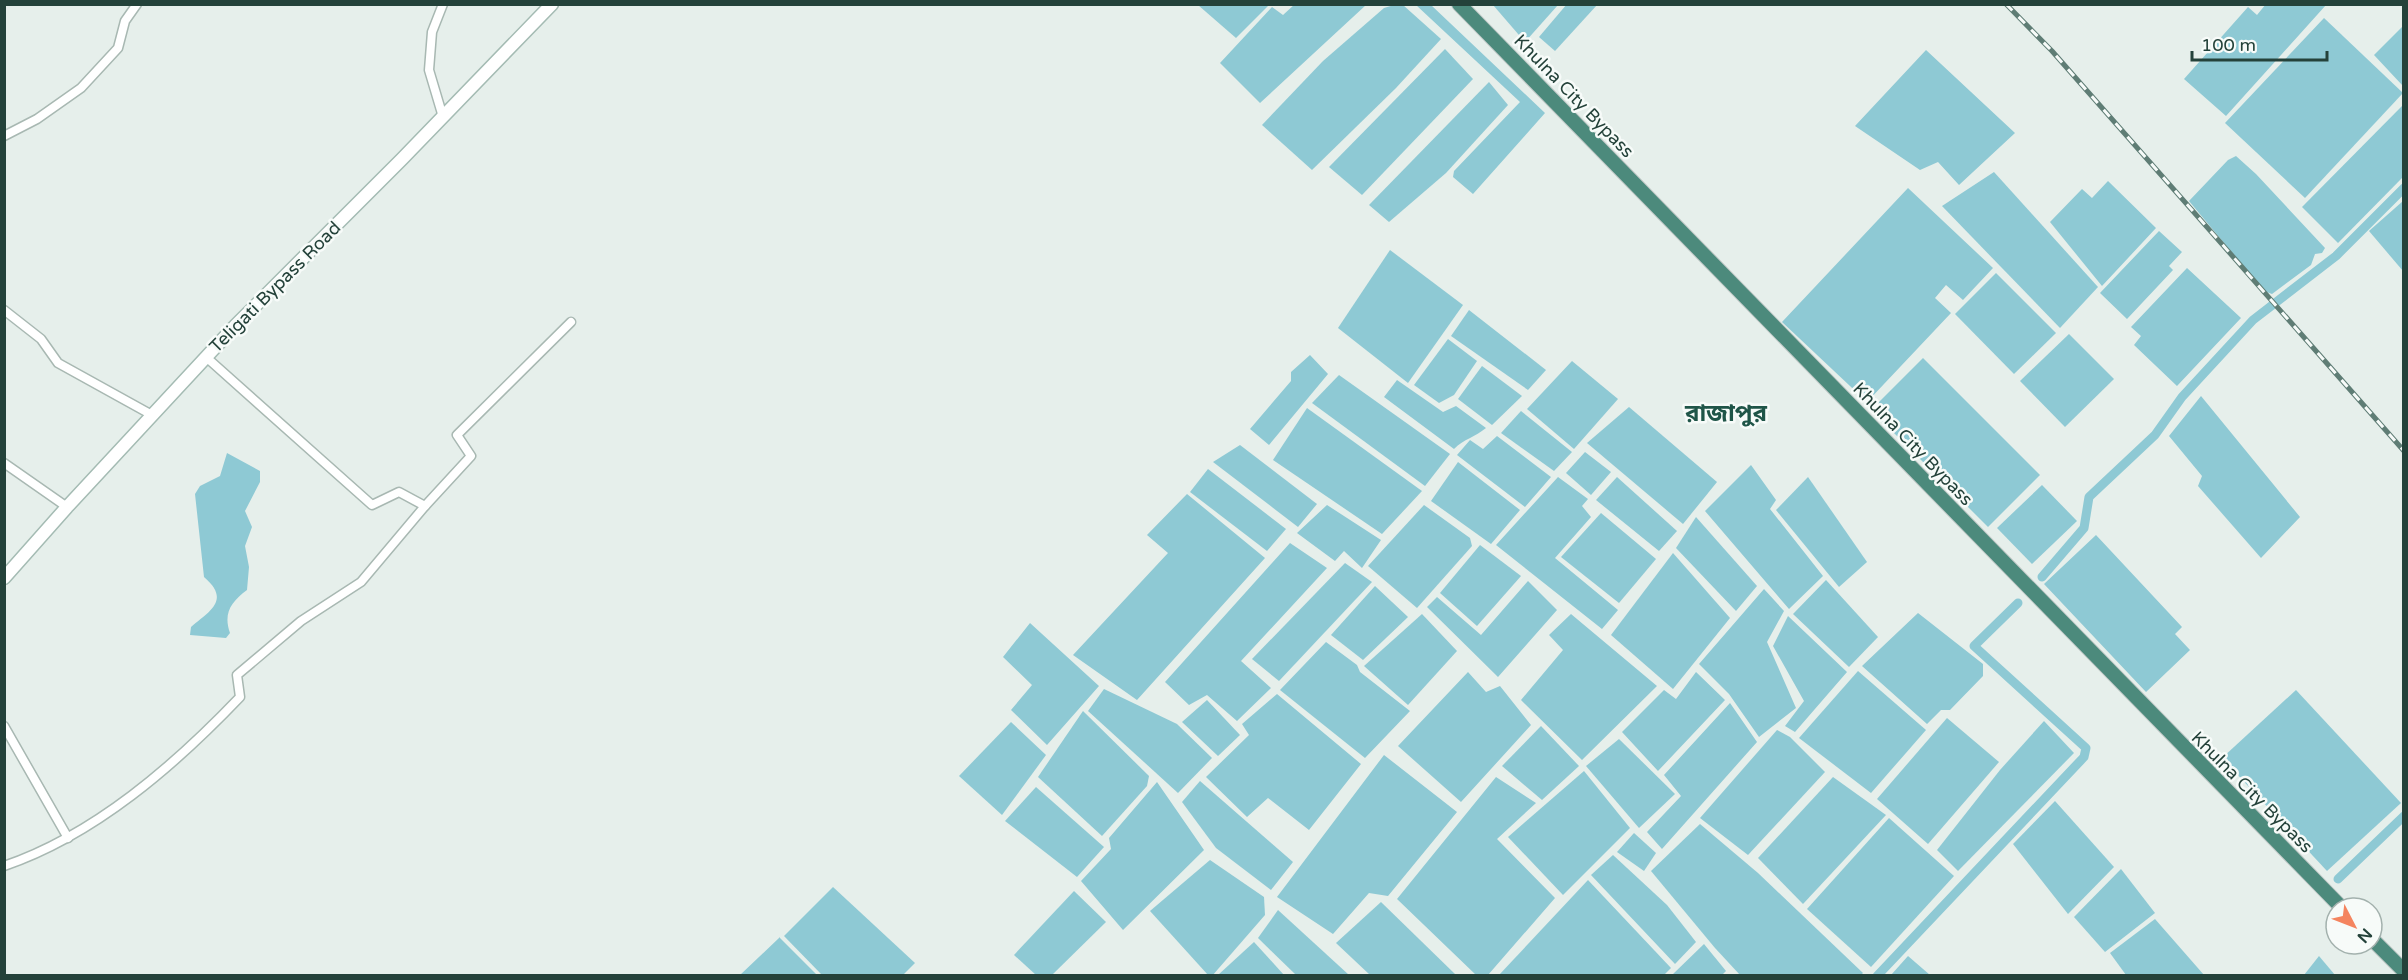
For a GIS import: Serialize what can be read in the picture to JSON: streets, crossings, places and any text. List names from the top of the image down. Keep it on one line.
{"streets":{"highway":["Khulna City Bypass"],"main road":["Teligati Bypass Road"]},"districts":["রাজাপুর"],"scale_bar":"100 m","north":"bottom right"}
